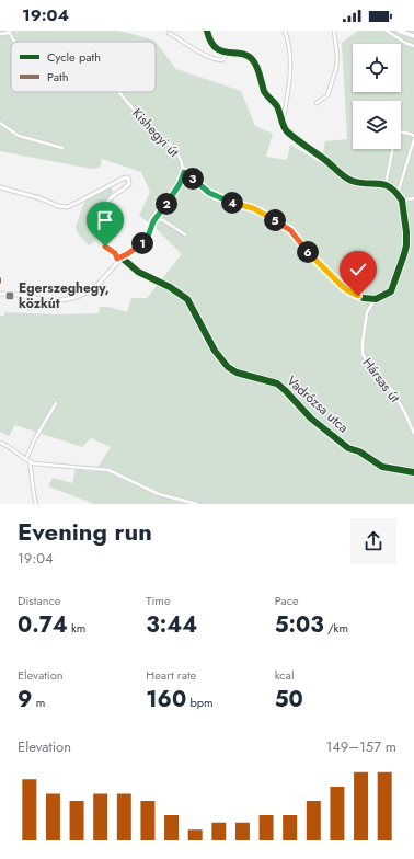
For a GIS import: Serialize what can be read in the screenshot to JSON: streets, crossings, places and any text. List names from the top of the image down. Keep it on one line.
{"streets":{"street":["Kishegyi út","Hársas út","Vadrózsa utca"]},"crossings":[["Kishegyi út","Vadrózsa utca"]],"places":{"transit":["Egerszeghegy, közkút"]},"legend":["Cycle path","Path"],"page":{"status":"19:04","pins":["3","4","2","5","1","6"],"heading":["Evening run","19:04"],"stats":[["Distance","0.74 km"],["Time","3:44"],["Pace","5:03 /km"],["Elevation","9 m"],["Heart rate","160 bpm"],["kcal","50"]],"chart":["Elevation","149–157 m"]}}
